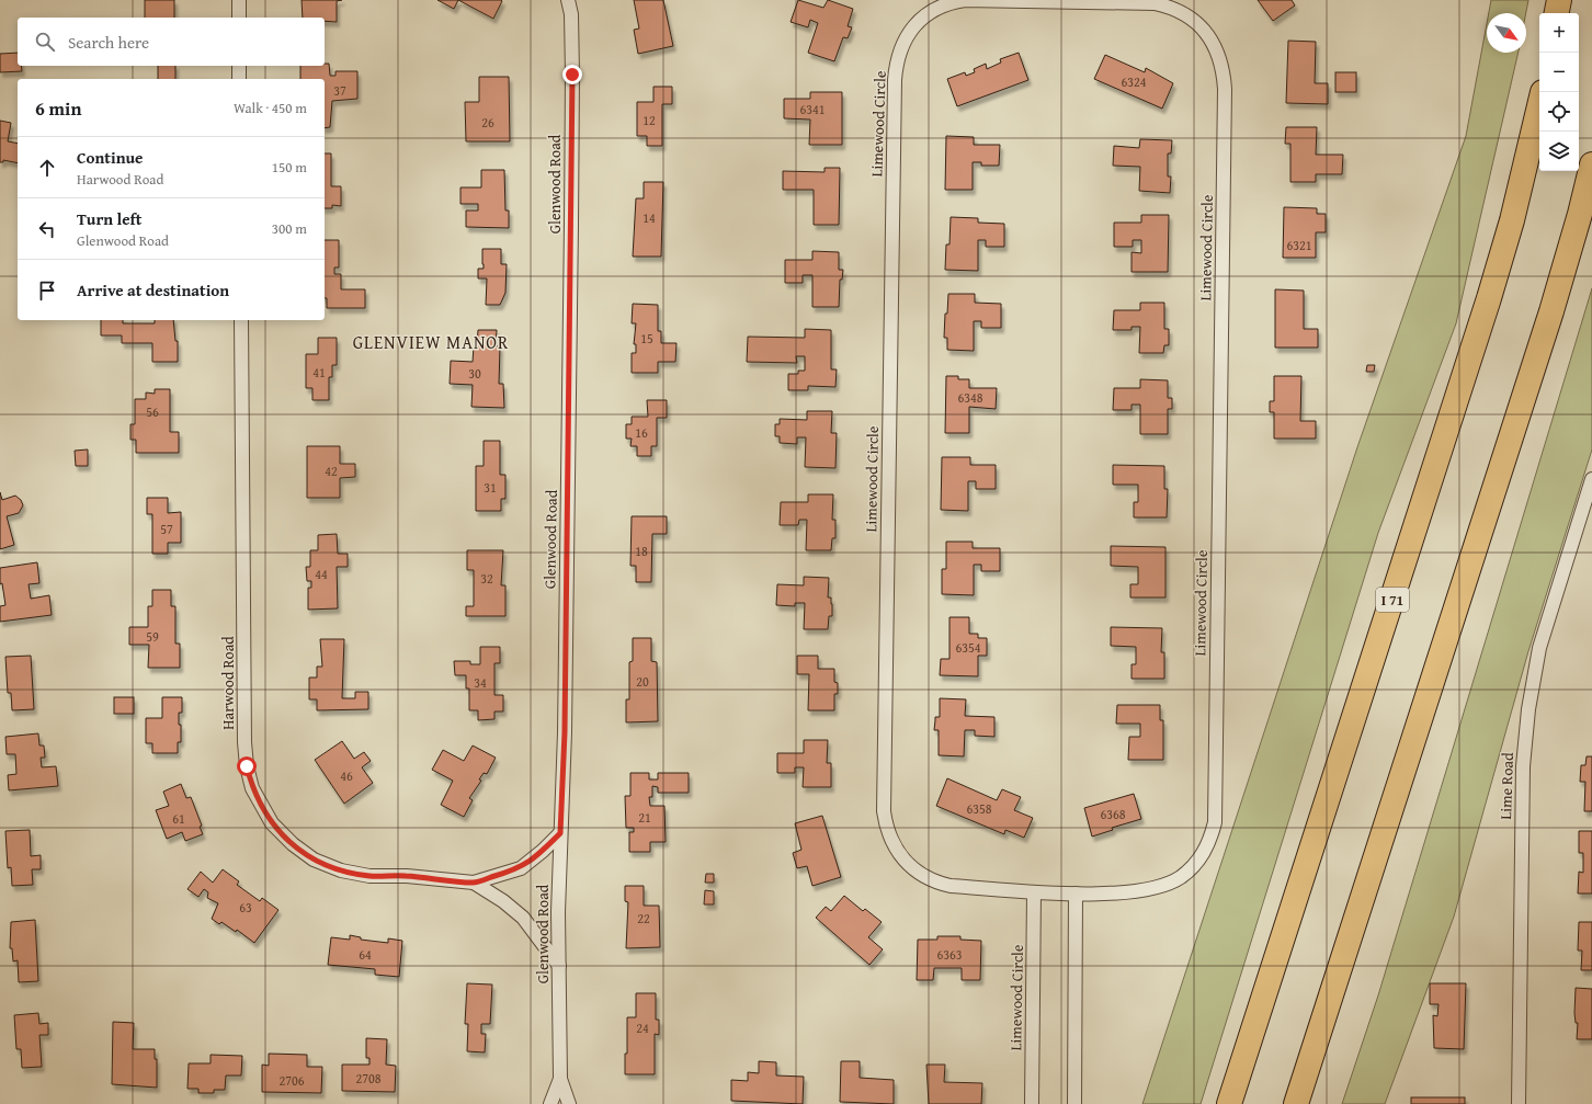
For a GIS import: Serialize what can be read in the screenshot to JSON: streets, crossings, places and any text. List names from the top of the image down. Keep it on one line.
{"streets":{"highway":["I 71"],"street":["Limewood Circle","Glenwood Road","Harwood Road","Lime Road"]},"crossings":[["Glenwood Road","Harwood Road"]],"districts":["GLENVIEW MANOR"],"house_numbers":["6324","37","6341","12","26","14","6321","15","41","30","6348","56","16","42","31","57","18","44","32","59","6354","20","34","46","6358","6368","21","61","63","22","64","6363","24","2708","2706"],"north":"bottom right","page":{"map_buttons":["+","−"],"search":"Search here","heading":["6 min","Walk · 450 m"],"list":[["Continue","Harwood Road","150 m"],["Turn left","Glenwood Road","300 m"],"Arrive at destination"]}}
